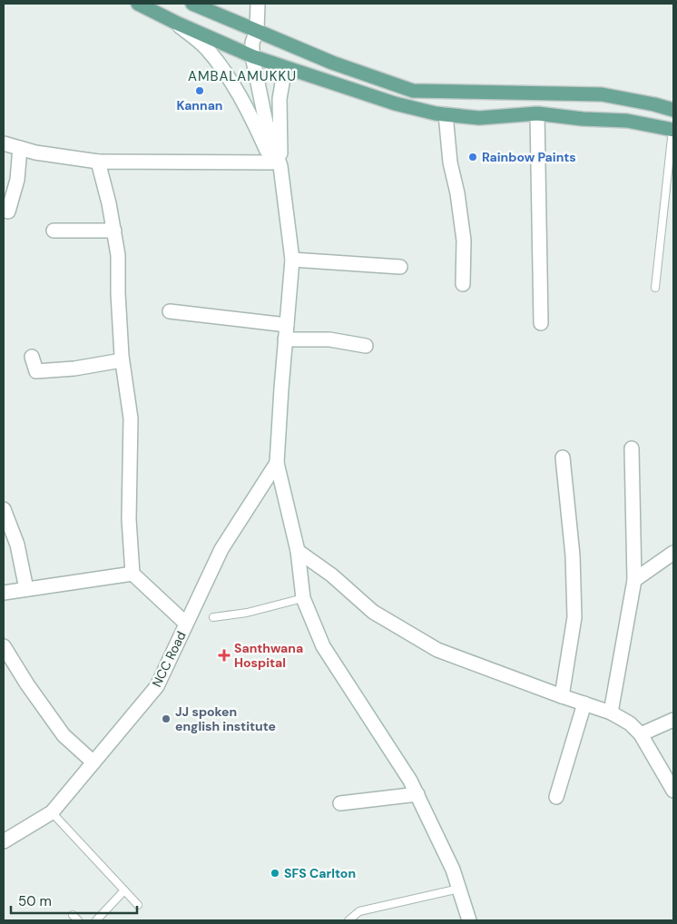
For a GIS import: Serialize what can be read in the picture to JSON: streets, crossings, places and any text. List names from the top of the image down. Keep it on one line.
{"streets":{"street":["NCC Road"]},"districts":["AMBALAMUKKU"],"places":{"other":["Kannan","Rainbow Paints","JJ spoken english institute","SFS Carlton"],"health":["Santhwana Hospital"]},"scale_bar":"50 m"}
